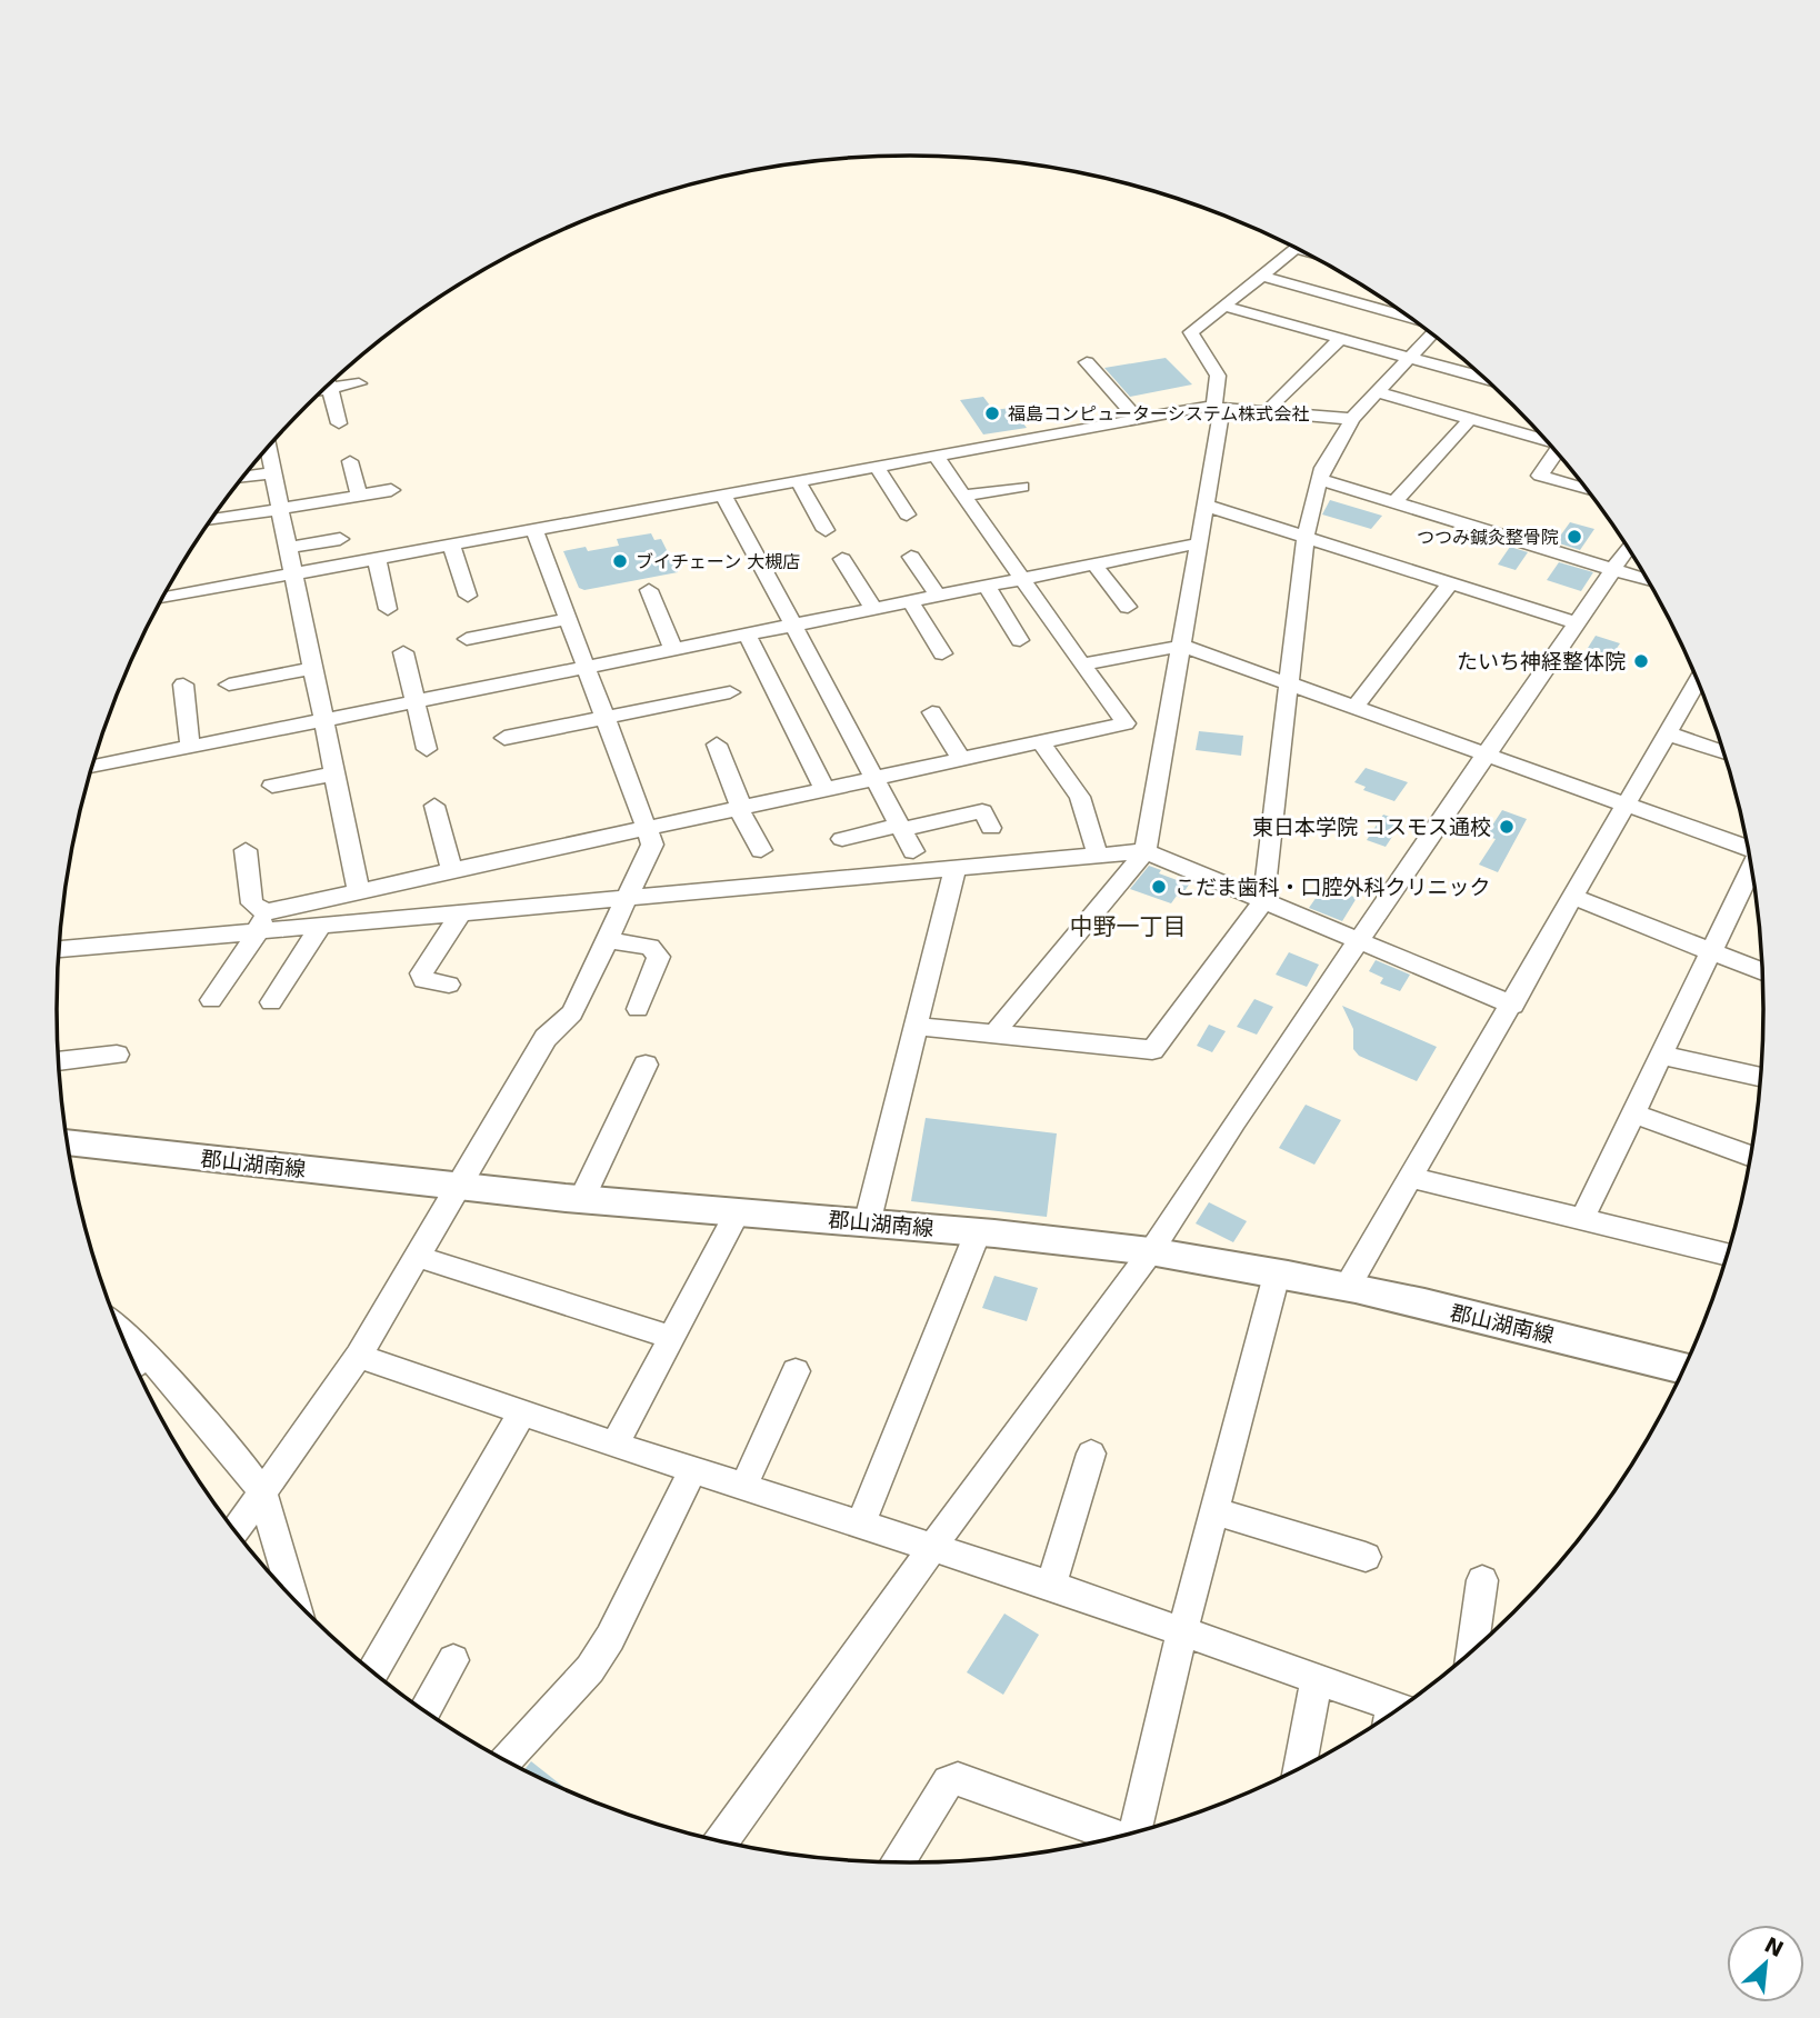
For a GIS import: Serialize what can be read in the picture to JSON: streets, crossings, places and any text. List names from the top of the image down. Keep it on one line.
{"streets":{"main road":["郡山湖南線"]},"districts":["中野一丁目"],"places":["福島コンピューターシステム株式会社","つつみ鍼灸整骨院","ブイチェーン 大槻店","たいち神経整体院","東日本学院 コスモス通校","こだま歯科・口腔外科クリニック"],"north":"top right"}
